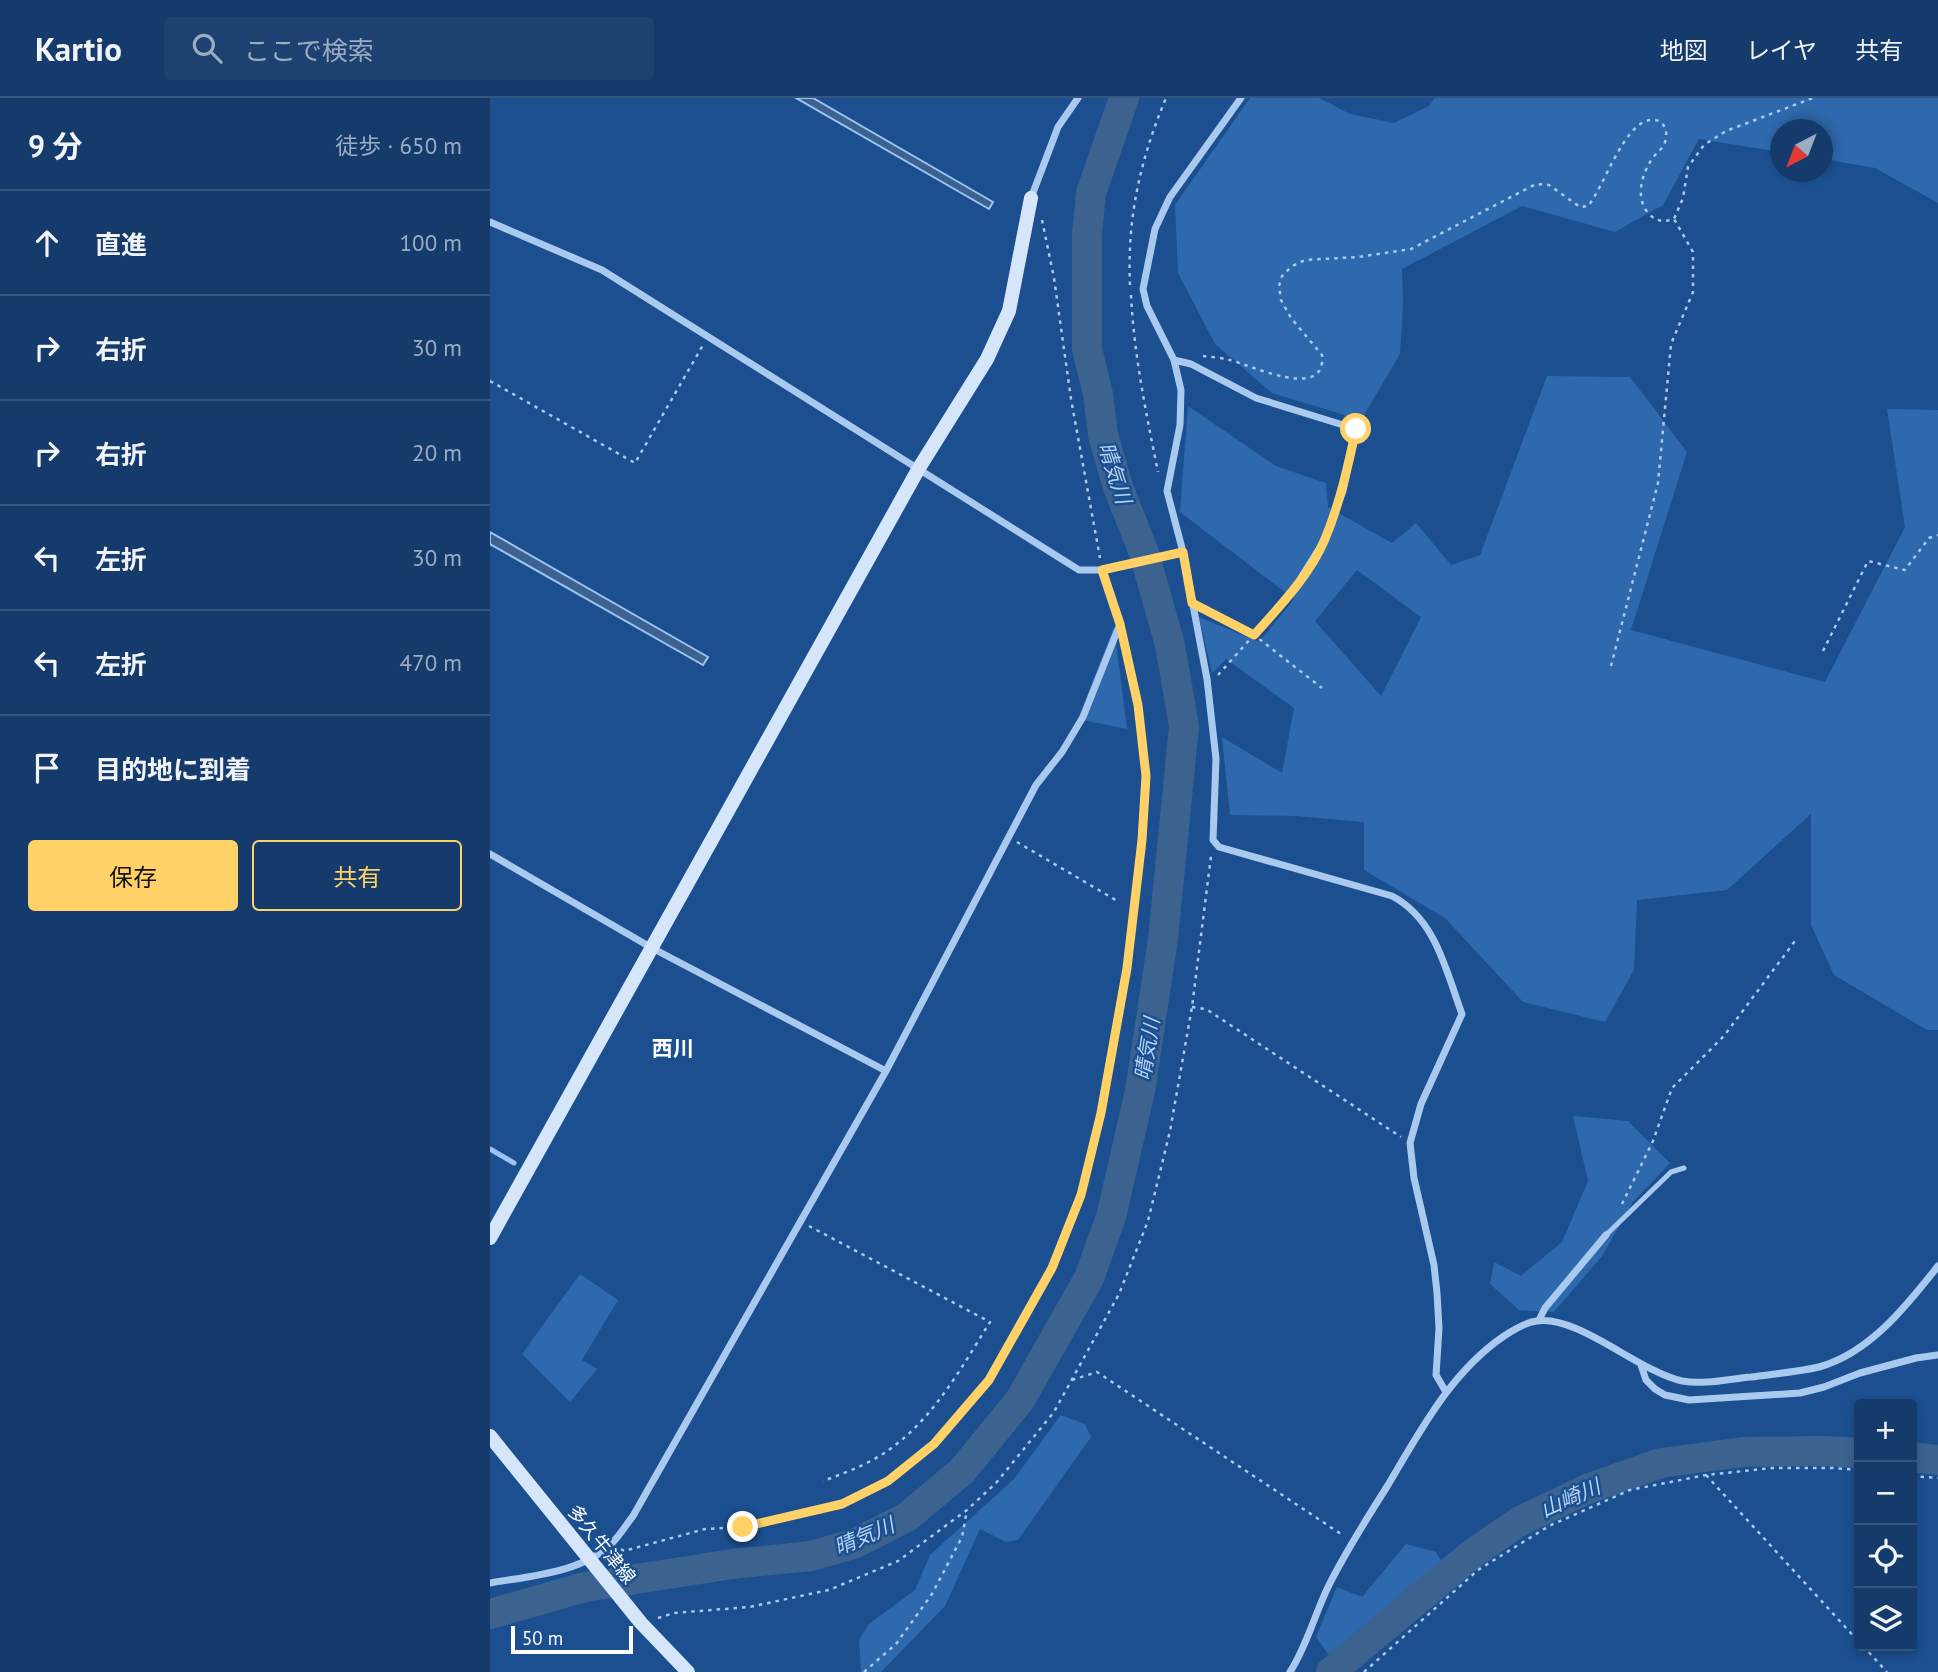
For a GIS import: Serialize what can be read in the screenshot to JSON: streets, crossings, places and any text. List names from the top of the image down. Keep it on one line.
{"streets":{"street":["多久牛津線"]},"districts":["西川"],"water":["晴気川","山崎川"],"scale_bar":"50 m","north":"bottom left","page":{"header":"Kartio","search":"ここで検索","nav":["地図","レイヤ","共有"],"heading":["9 分","徒歩 · 650 m"],"list":[["直進","100 m"],["右折","30 m"],["右折","20 m"],["左折","30 m"],["左折","470 m"],"目的地に到着"],"buttons":["保存","共有"],"map_buttons":["+","−"],"scale":"50 m"}}
